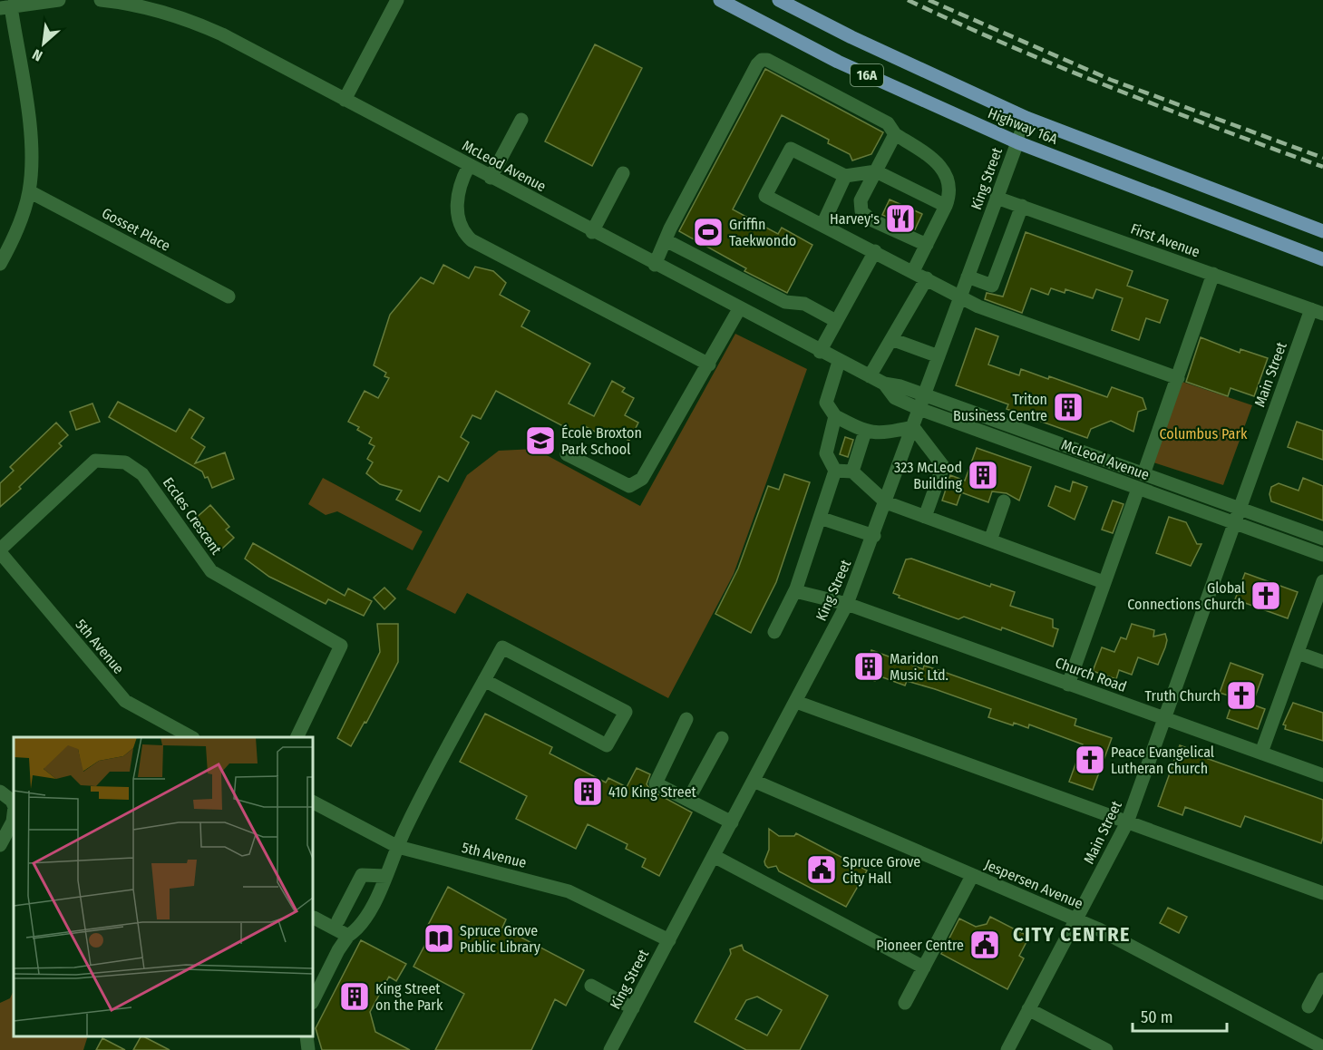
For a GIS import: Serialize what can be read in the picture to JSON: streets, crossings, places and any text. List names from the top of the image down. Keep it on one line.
{"streets":{"main road":["16A","Highway 16A"],"street":["McLeod Avenue","King Street","Gosset Place","First Avenue","Main Street","Eccles Crescent","5th Avenue","Church Road","Jespersen Avenue"]},"crossings":[["Highway 16A","King Street"],["McLeod Avenue","King Street"],["McLeod Avenue","Main Street"],["King Street","First Avenue"],["King Street","5th Avenue"],["King Street","Church Road"],["King Street","Jespersen Avenue"],["First Avenue","Main Street"],["Main Street","Church Road"],["Main Street","Jespersen Avenue"],["Eccles Crescent","5th Avenue"]],"districts":["CITY CENTRE"],"parks":["Columbus Park"],"places":{"restaurant":["Harvey's"],"sports":["Griffin Taekwondo"],"building":["Triton Business Centre","323 McLeod Building","Maridon Music Ltd.","410 King Street","King Street on the Park"],"school or university":["École Broxton Park School"],"church":["Global Connections Church","Truth Church","Peace Evangelical Lutheran Church"],"public building":["Spruce Grove City Hall","Pioneer Centre"],"library":["Spruce Grove Public Library"]},"scale_bar":"50 m","north":"bottom left"}
